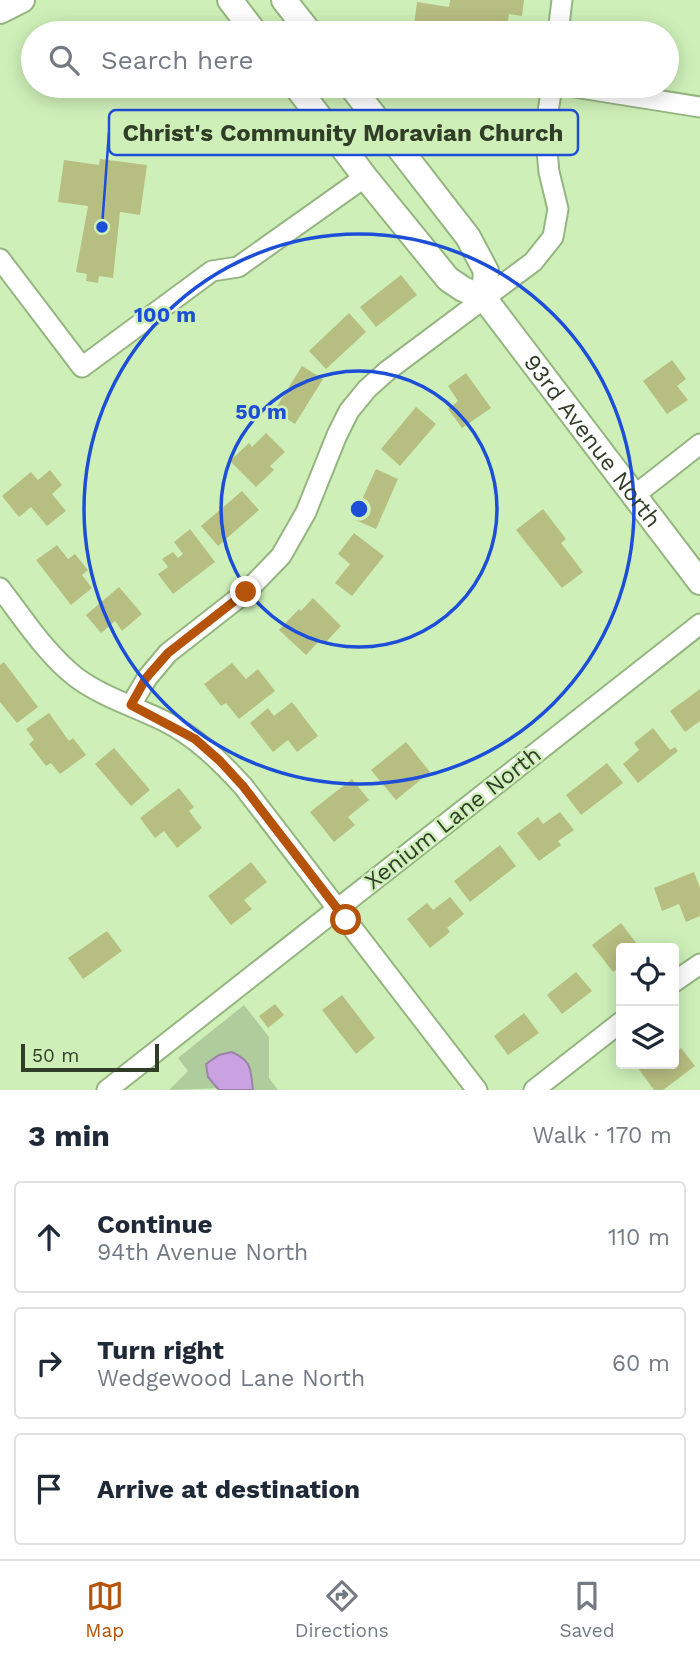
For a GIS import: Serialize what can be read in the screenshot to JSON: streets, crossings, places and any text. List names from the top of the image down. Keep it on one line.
{"streets":{"main road":["93rd Avenue North"],"street":["Xenium Lane North"]},"places":["Christ's Community Moravian Church"],"scale_bar":"50 m","page":{"search":"Search here","scale":"50 m","heading":["3 min","Walk · 170 m"],"list":[["Continue","94th Avenue North","110 m"],["Turn right","Wedgewood Lane North","60 m"],"Arrive at destination"],"nav":["Map","Directions","Saved"]},"rings":["100 m","50 m"]}
